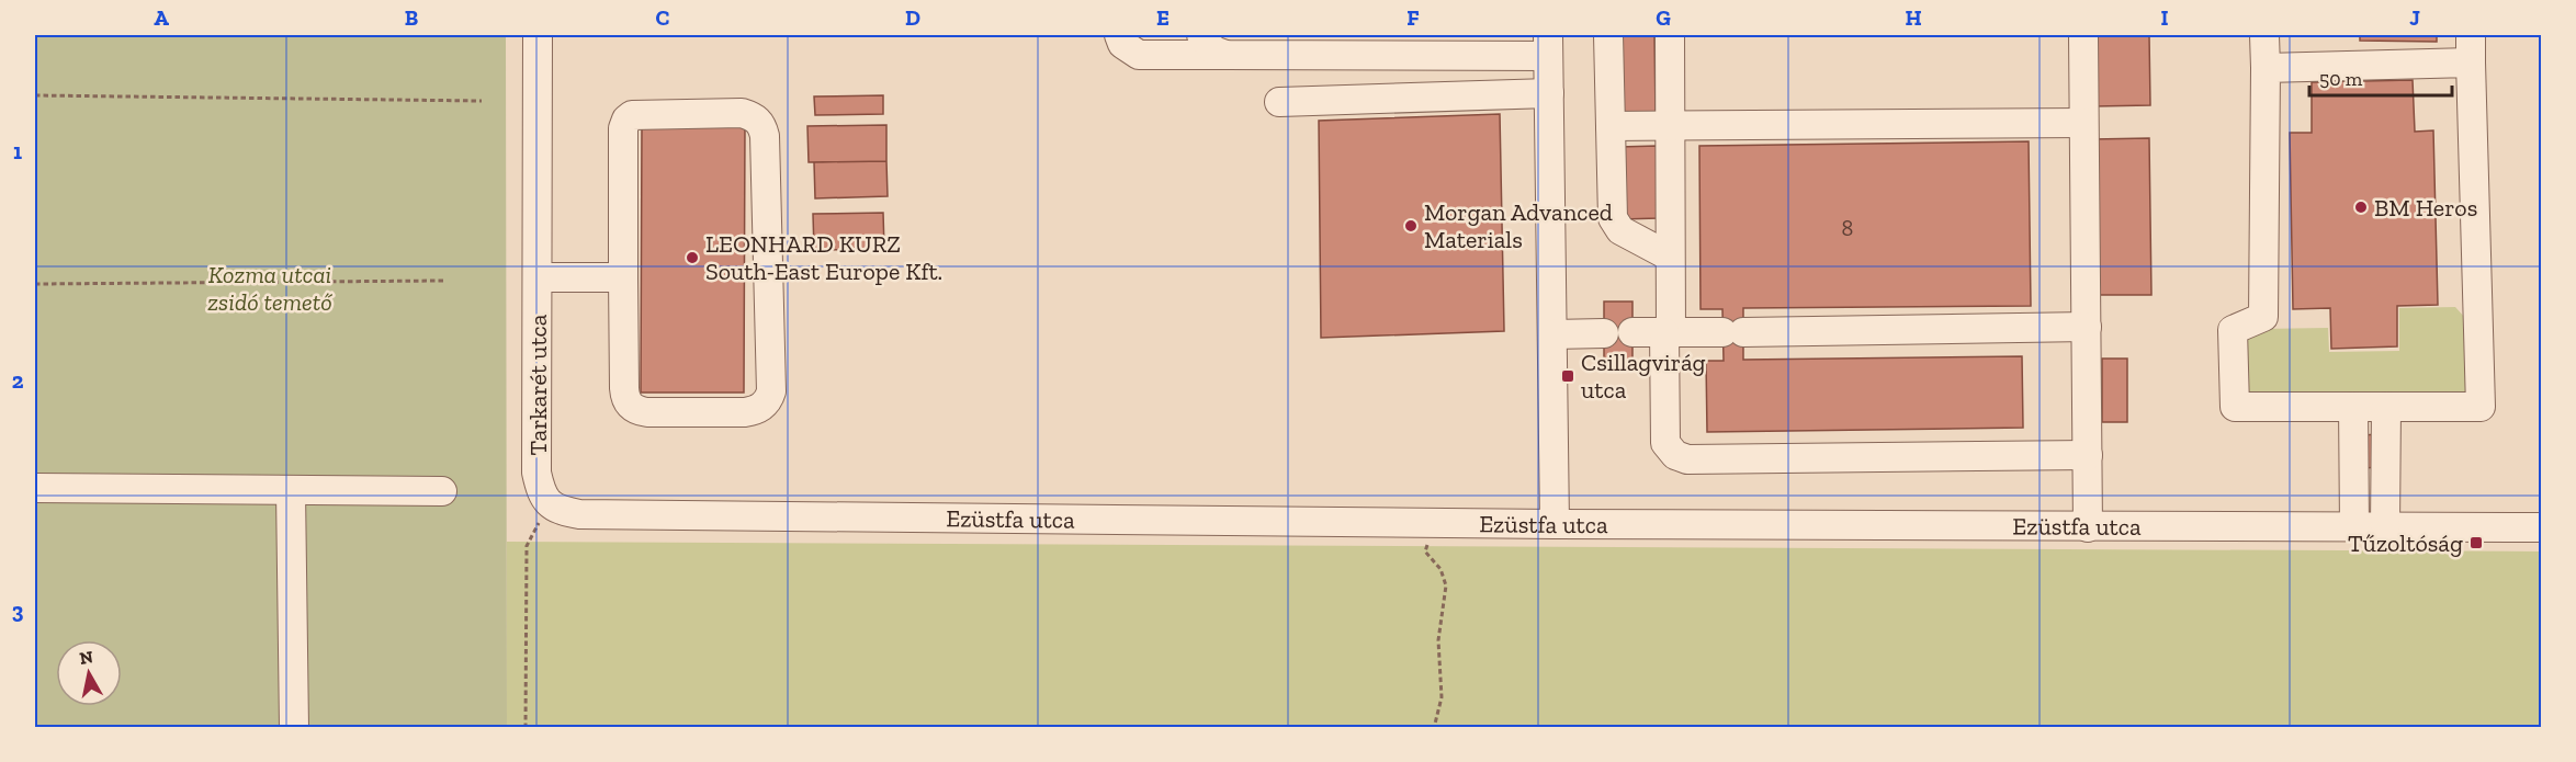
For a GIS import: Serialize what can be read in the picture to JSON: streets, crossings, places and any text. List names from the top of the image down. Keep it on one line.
{"streets":{"street":["Tarkarét utca","Ezüstfa utca"]},"crossings":[["Tarkarét utca","Ezüstfa utca"]],"parks":["Kozma utcai zsidó temető"],"places":{"other":["BM Heros","Morgan Advanced Materials","LEONHARD KURZ South-East Europe Kft."],"transit":["Csillagvirág utca","Tűzoltóság"]},"house_numbers":["8"],"scale_bar":"50 m","north":"top","grid":{"columns":["A","B","C","D","E","F","G","H","I","J"],"rows":["1","2","3"]}}
